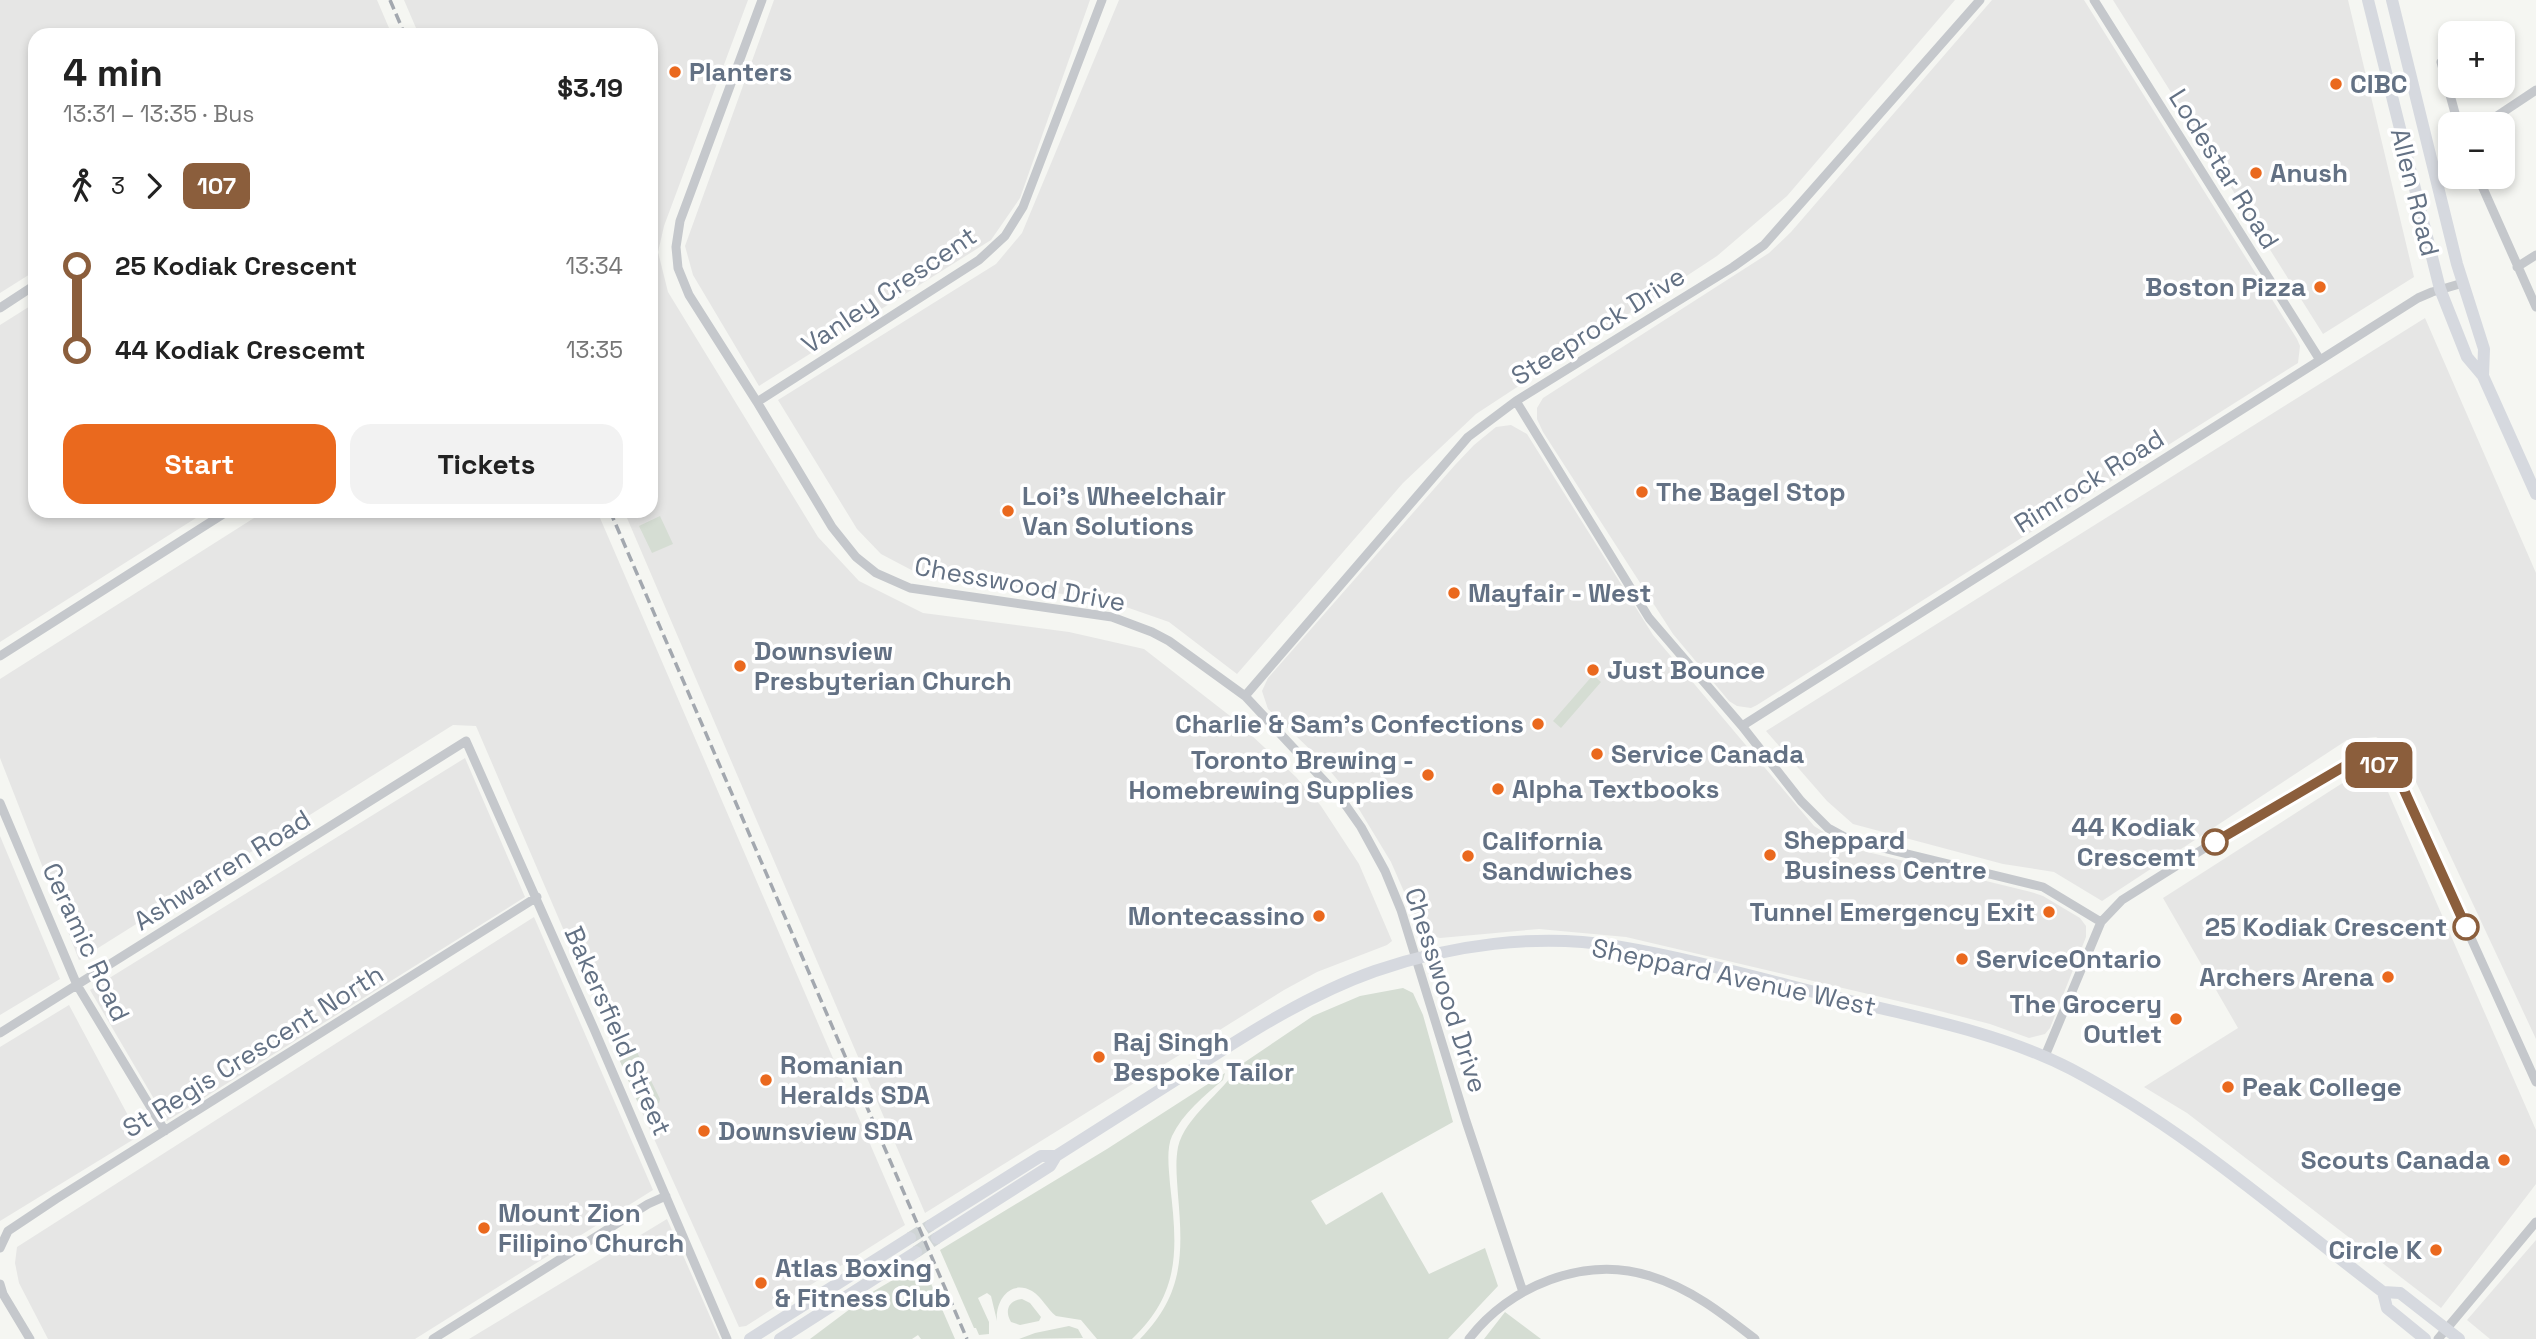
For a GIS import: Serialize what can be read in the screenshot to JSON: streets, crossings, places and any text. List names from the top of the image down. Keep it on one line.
{"streets":{"main road":["Allen Road","Sheppard Avenue West"],"street":["Lodestar Road","Vanley Crescent","Steeprock Drive","Rimrock Road","Chesswood Drive","Ashwarren Road","Ceramic Road","Bakersfield Street","St Regis Crescent North"]},"crossings":[["Lodestar Road","Rimrock Road"],["Allen Road","Rimrock Road"],["Vanley Crescent","Chesswood Drive"],["Steeprock Drive","Chesswood Drive"],["Chesswood Drive","Sheppard Avenue West"],["Ashwarren Road","Ceramic Road"],["Ashwarren Road","Bakersfield Street"],["Ceramic Road","St Regis Crescent North"],["Bakersfield Street","St Regis Crescent North"]],"places":["Planters","CIBC","Anush","Boston Pizza","The Bagel Stop","Loi's Wheelchair Van Solutions","Mayfair - West","Downsview Presbyterian Church","Just Bounce","Charlie & Sam's Confections","Service Canada","Toronto Brewing - Homebrewing Supplies","Alpha Textbooks","44 Kodiak Crescemt","Sheppard Business Centre","California Sandwiches","Tunnel Emergency Exit","Montecassino","25 Kodiak Crescent","ServiceOntario","Archers Arena","The Grocery Outlet","Raj Singh Bespoke Tailor","Romanian Heralds SDA","Peak College","Downsview SDA","Scouts Canada","Mount Zion Filipino Church","Circle K","Atlas Boxing & Fitness Club"],"lines":["bus line 107"],"page":{"on_map":"107","map_buttons":["+","−"],"heading":["4 min","13:31 – 13:35 · Bus","$3.19"],"legs":["3","107"],"list":[{"name":"25 Kodiak Crescent","value":"13:34"},{"name":"44 Kodiak Crescemt","value":"13:35"}],"buttons":["Start","Tickets"]}}
